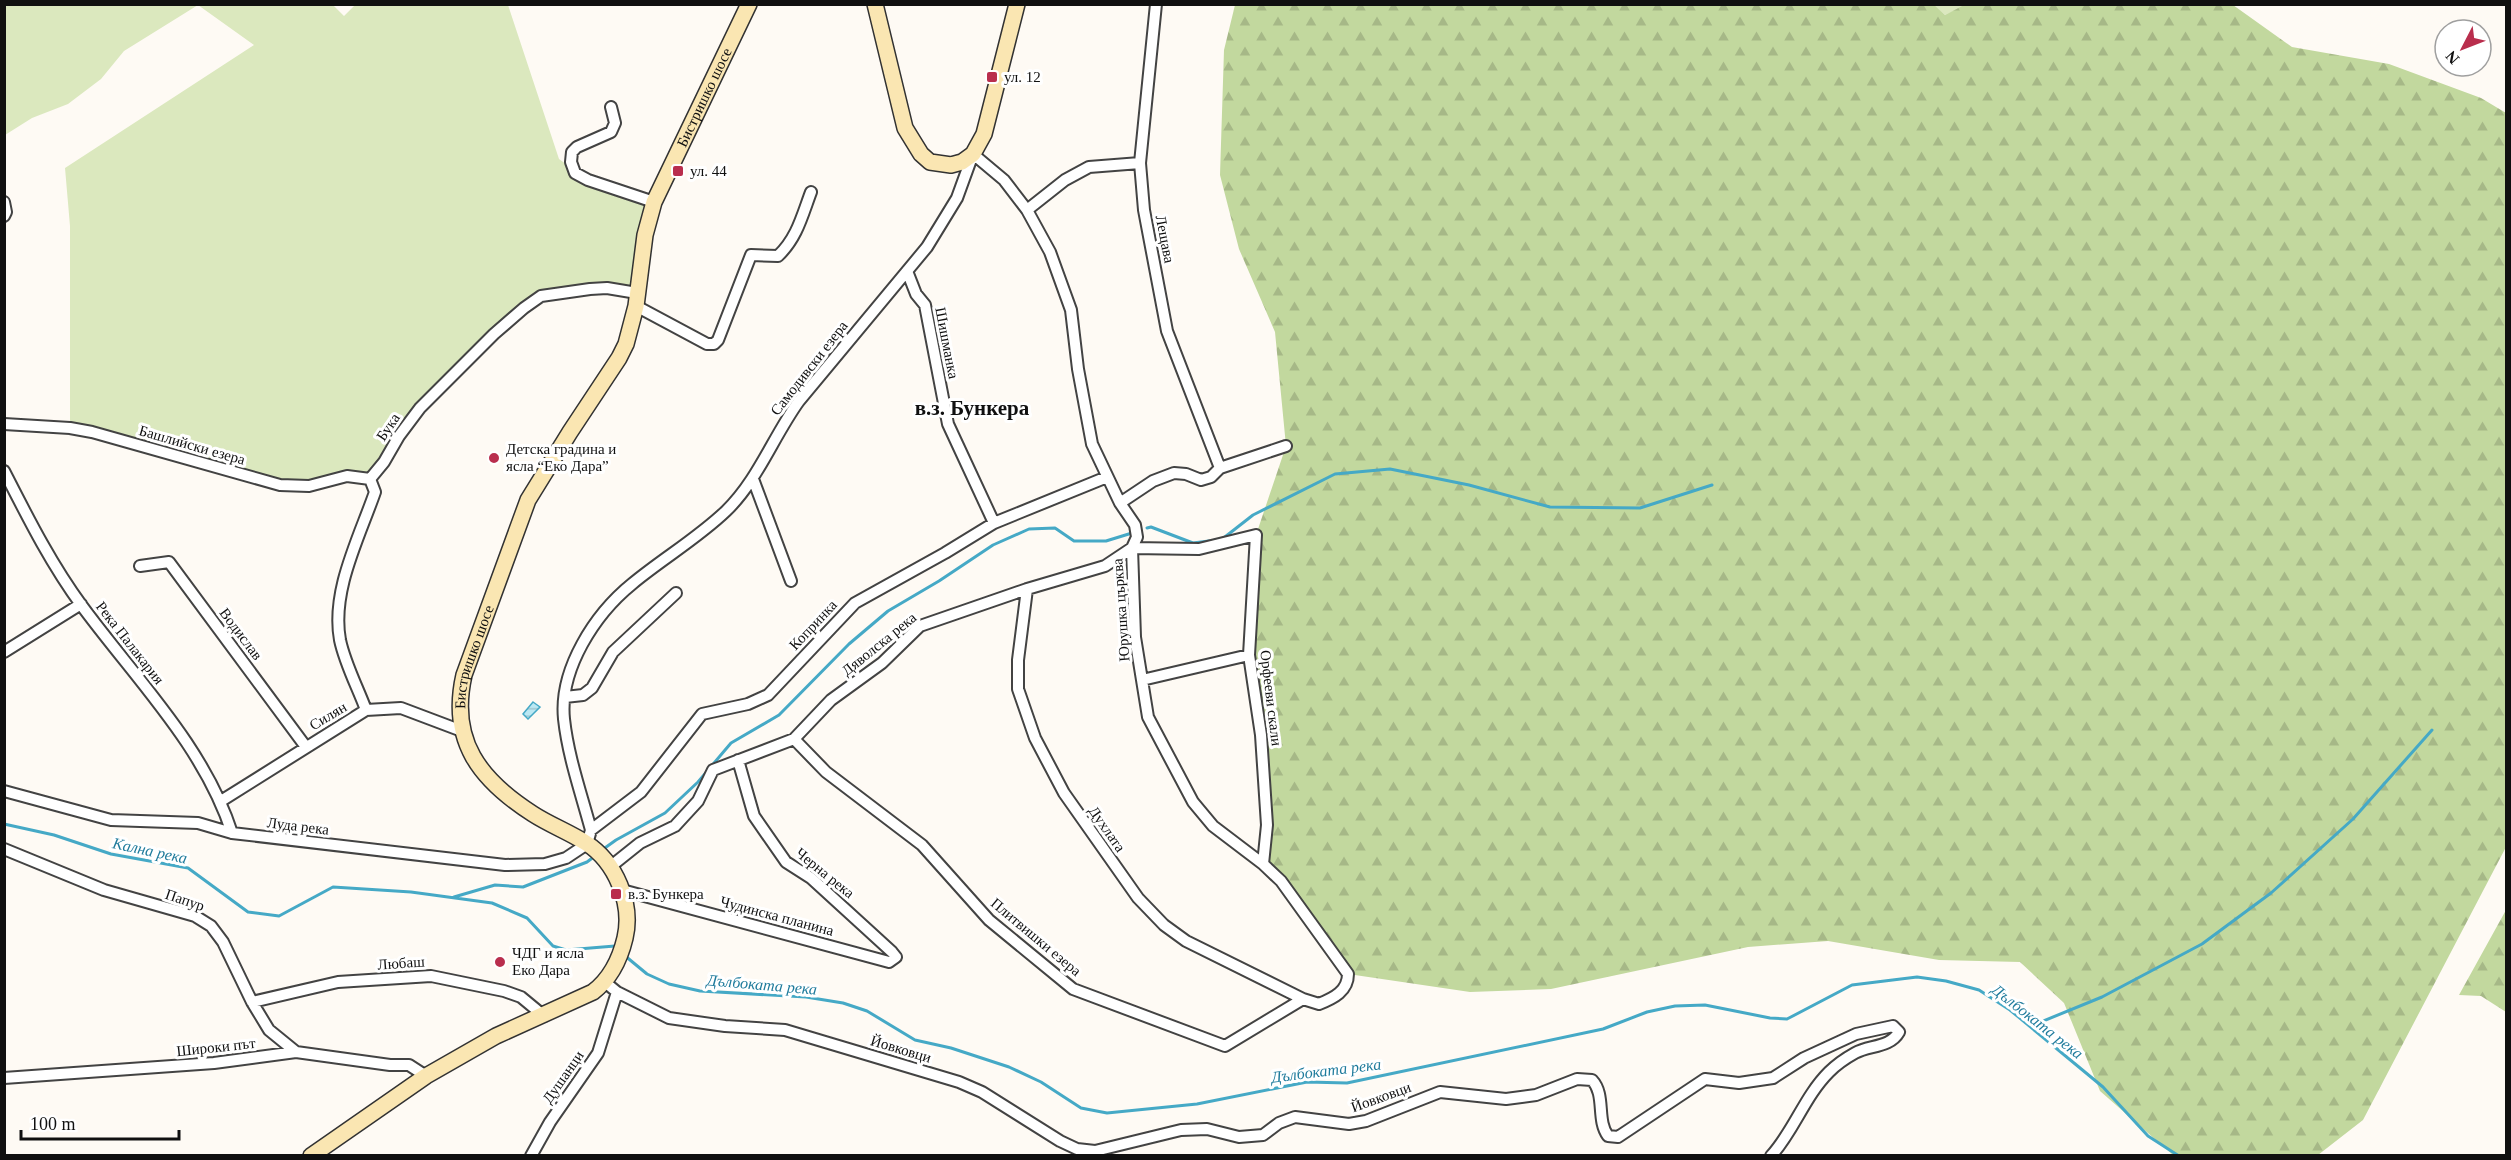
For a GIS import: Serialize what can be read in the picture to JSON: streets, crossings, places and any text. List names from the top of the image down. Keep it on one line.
{"streets":{"street":["Бистришко шосе","Лещава","Шишманка","Самодивски езера","Бука","Башлийски езера","Юрушка църква","Копринка","Водислав","Река Палакария","Дяволска река","Орфееви скали","Силян","Луда река","Духлата","Черна река","Папур","Чудинска планина","Плитвишки езера","Любаш","Широки път","Йовковци","Душанци"]},"crossings":[["Бистришко шосе","Самодивски езера"],["Бистришко шосе","Бука"],["Бистришко шосе","Копринка"],["Бистришко шосе","Дяволска река"],["Бистришко шосе","Силян"],["Бистришко шосе","Луда река"],["Бистришко шосе","Чудинска планина"],["Бистришко шосе","Йовковци"],["Бистришко шосе","Душанци"],["Шишманка","Самодивски езера"],["Шишманка","Копринка"],["Самодивски езера","Юрушка църква"],["Самодивски езера","Копринка"],["Самодивски езера","Луда река"],["Бука","Башлийски езера"],["Юрушка църква","Копринка"],["Юрушка църква","Дяволска река"],["Юрушка църква","Орфееви скали"],["Юрушка църква","Духлата"],["Юрушка църква","Плитвишки езера"],["Копринка","Луда река"],["Водислав","Силян"],["Река Палакария","Силян"],["Река Палакария","Луда река"],["Дяволска река","Орфееви скали"],["Дяволска река","Духлата"],["Дяволска река","Черна река"],["Дяволска река","Плитвишки езера"],["Духлата","Плитвишки езера"],["Черна река","Чудинска планина"],["Папур","Любаш"],["Папур","Широки път"],["Йовковци","Душанци"]],"districts":["в.з. Бункера"],"water":["Кална река","Дълбоката река"],"places":{"transit":["ул. 12","ул. 44","в.з. Бункера"],"other":["Детска градина и ясла “Еко Дара”","ЧДГ и ясла Еко Дара"]},"scale_bar":"100 m","north":"bottom left"}
